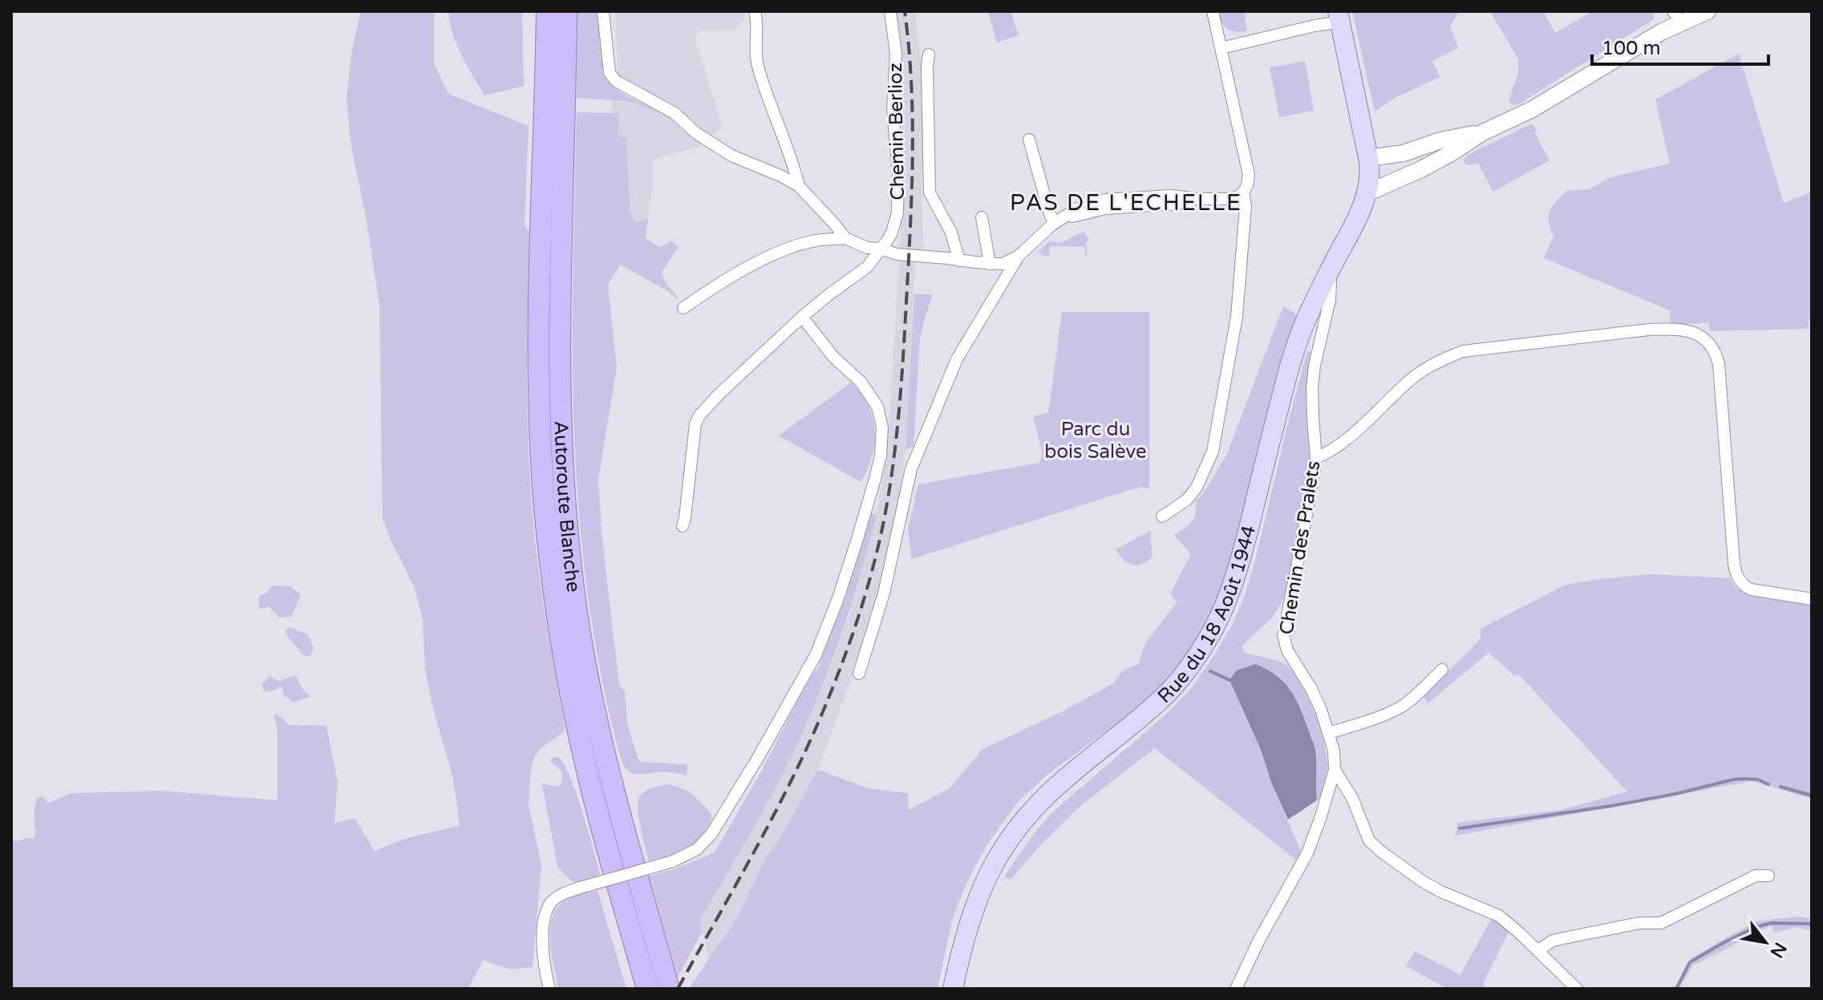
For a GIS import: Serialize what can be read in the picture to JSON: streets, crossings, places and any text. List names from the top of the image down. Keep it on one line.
{"streets":{"highway":["Autoroute Blanche"],"main road":["Rue du 18 Août 1944"],"street":["Chemin Berlioz","Chemin des Pralets"]},"crossings":[["Chemin des Pralets","Rue du 18 Août 1944"]],"districts":["PAS DE L'ECHELLE"],"parks":["Parc du bois Salève"],"scale_bar":"100 m","north":"bottom right"}
